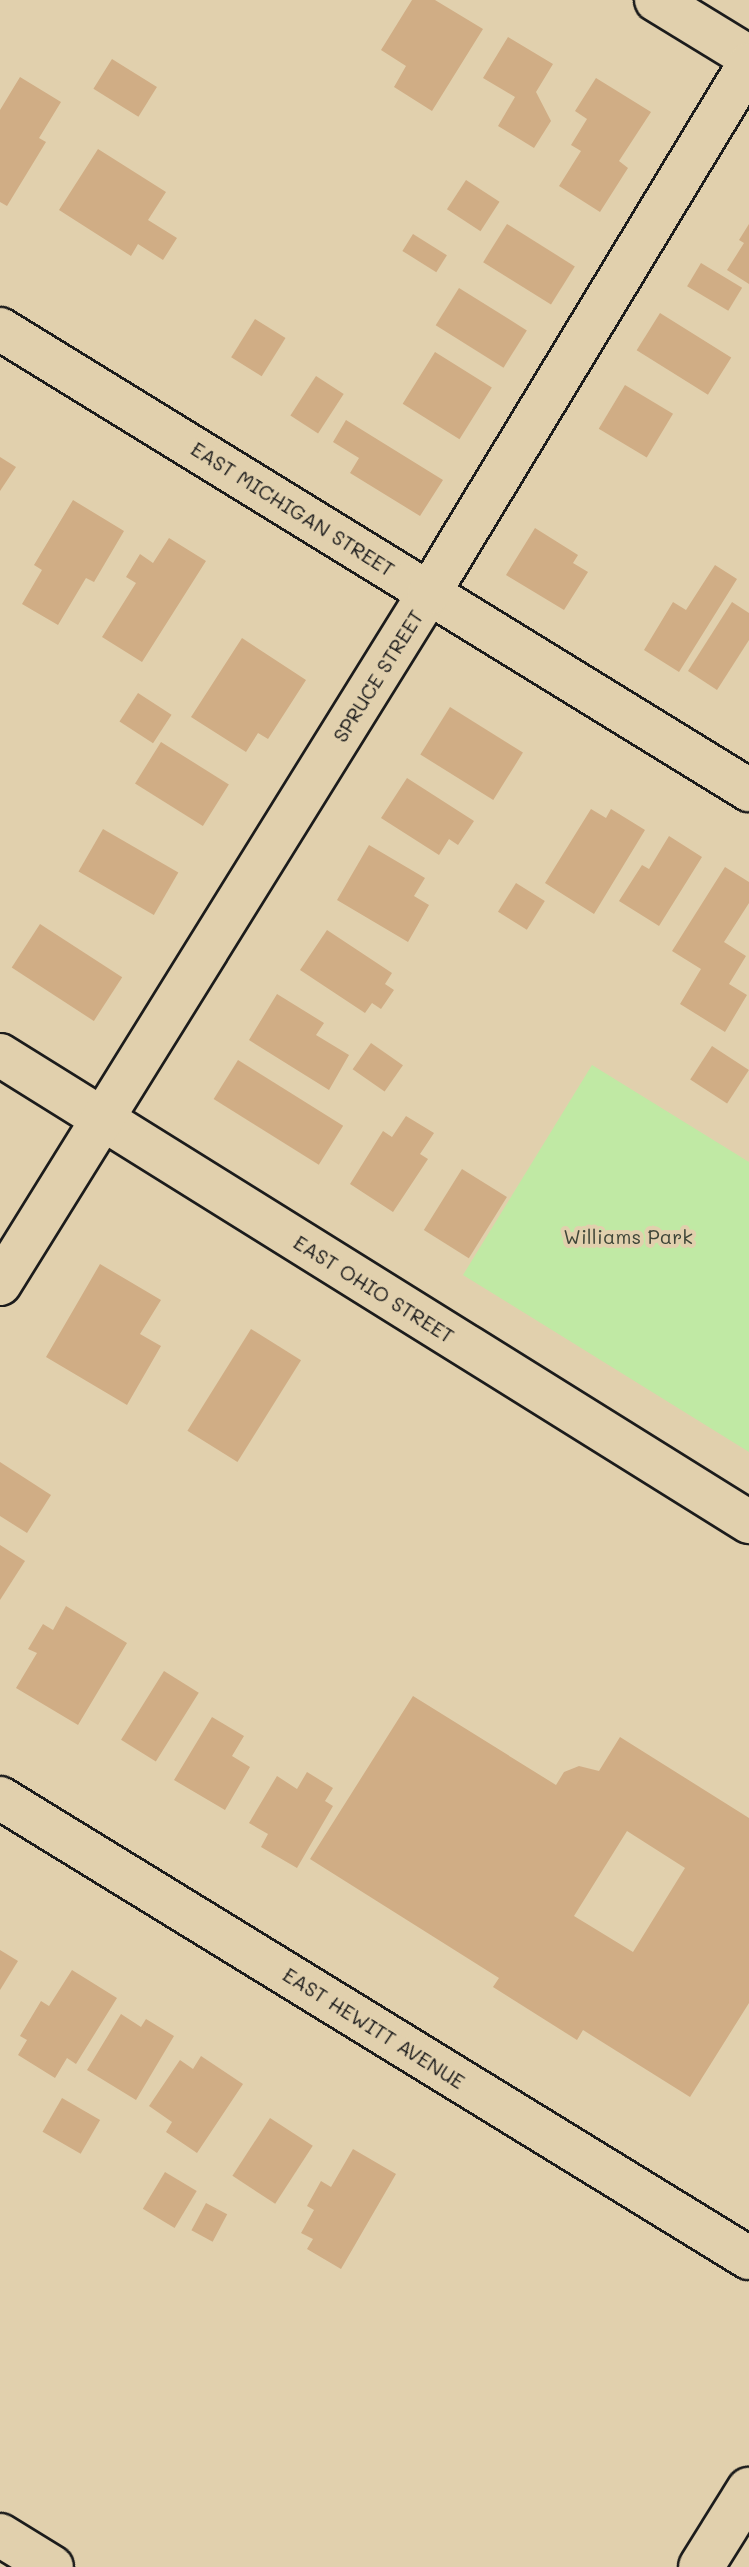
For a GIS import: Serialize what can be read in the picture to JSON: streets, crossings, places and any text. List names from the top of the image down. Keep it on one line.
{"streets":{"street":["EAST MICHIGAN STREET","SPRUCE STREET","EAST OHIO STREET","EAST HEWITT AVENUE"]},"crossings":[["EAST MICHIGAN STREET","SPRUCE STREET"],["SPRUCE STREET","EAST OHIO STREET"]],"parks":["Williams Park"]}
